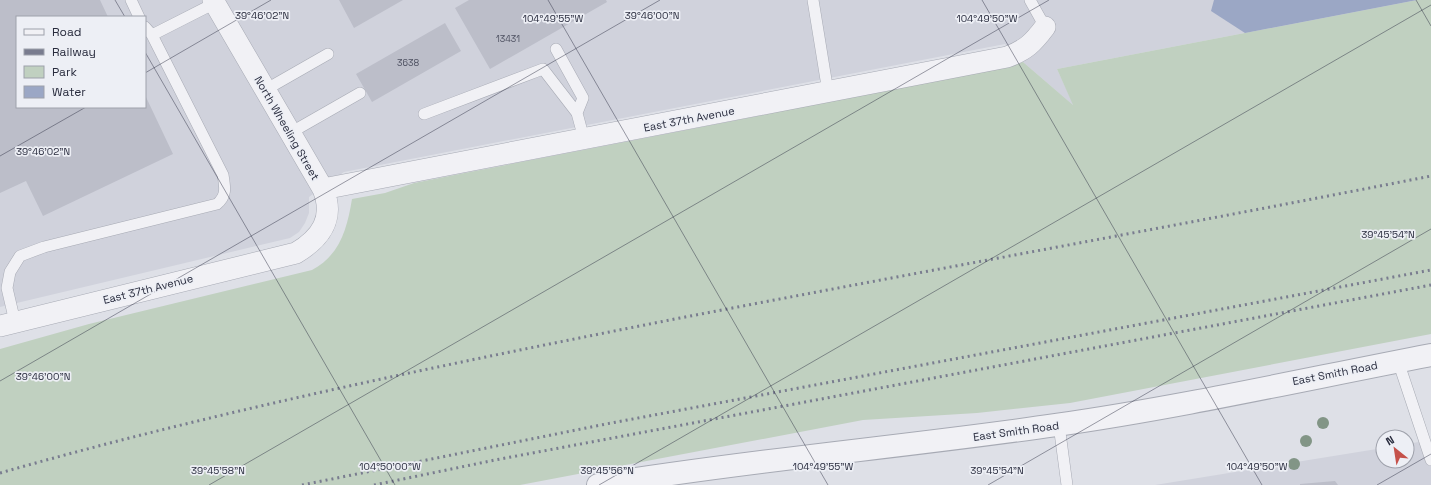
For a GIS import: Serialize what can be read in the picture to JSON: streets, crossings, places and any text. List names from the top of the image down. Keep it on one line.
{"streets":{"street":["East 37th Avenue","North Wheeling Street","East Smith Road"]},"crossings":[["East 37th Avenue","North Wheeling Street"]],"house_numbers":["13431","3638"],"legend":["Road","Railway","Park","Water"],"north":"top left","coordinates":["39°46'02\"N","39°46'00\"N","104°49'55\"W","104°49'50\"W","39°45'54\"N","104°50'00\"W","39°45'58\"N","39°45'56\"N"]}
